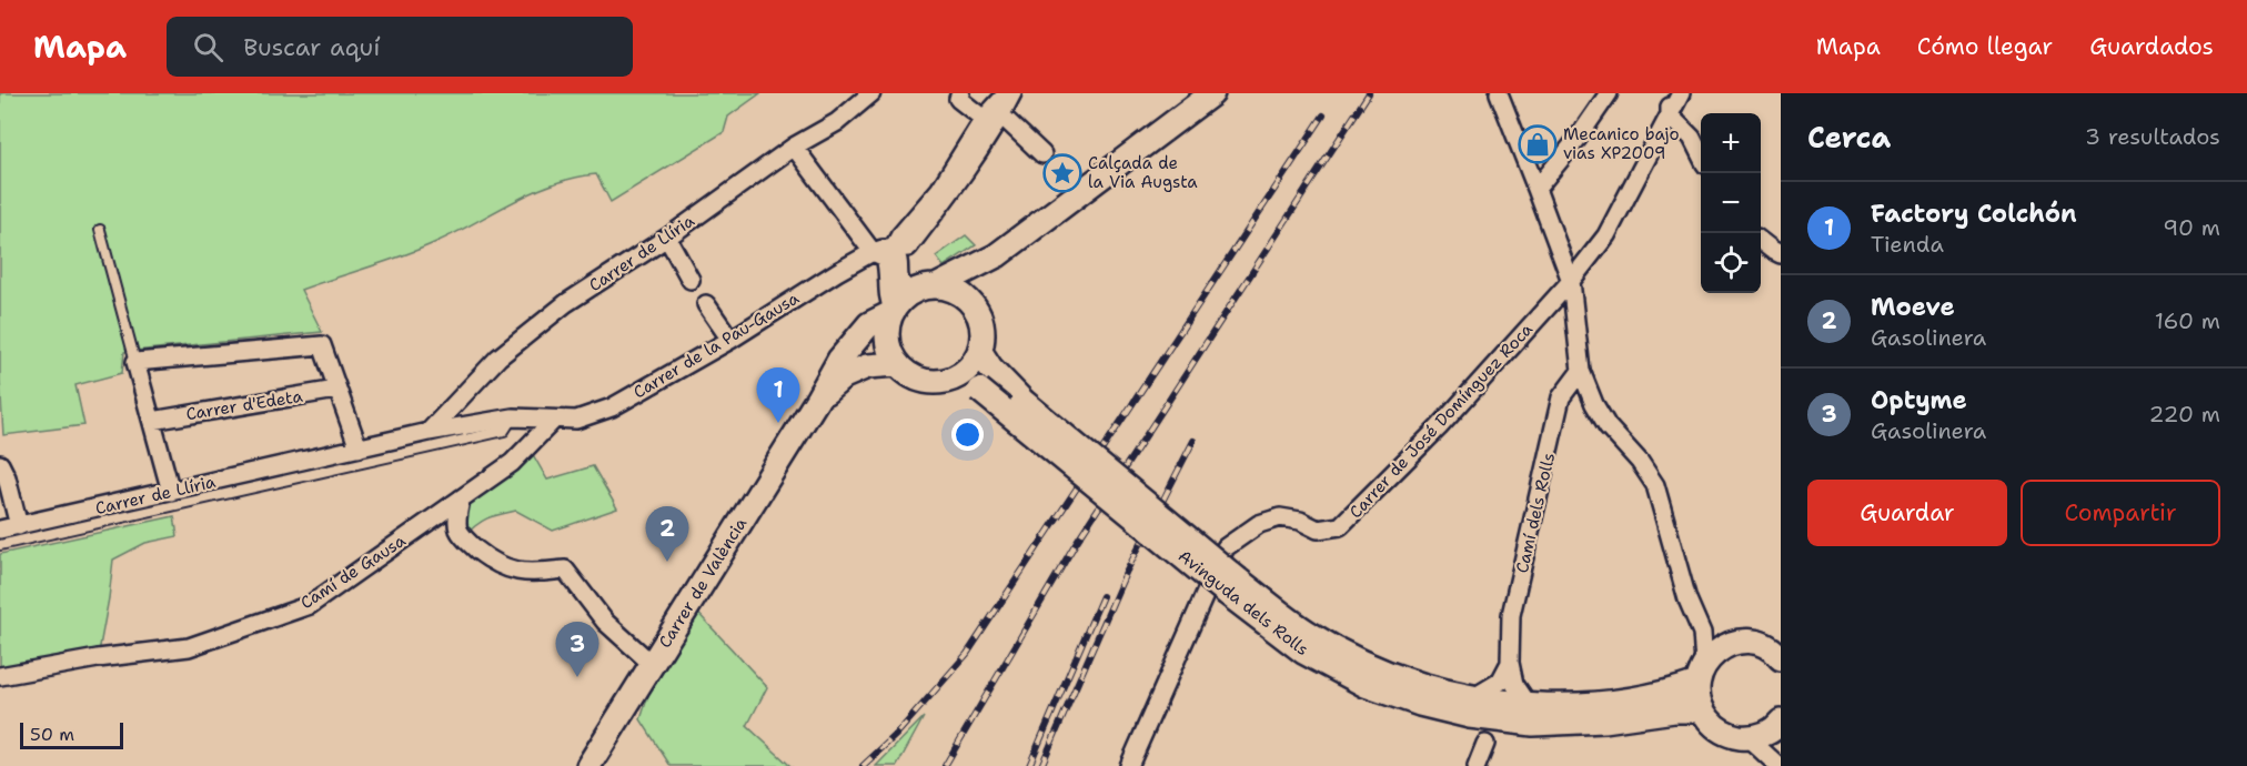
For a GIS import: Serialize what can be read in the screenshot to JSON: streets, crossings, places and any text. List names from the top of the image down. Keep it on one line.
{"streets":{"street":["Carrer de Llíria","Carrer de la Pau-Gausa","Carrer d'Edeta","Carrer de José Domínguez Roca","Camí dels Rolls","Camí de Gausa","Carrer de València","Avinguda dels Rolls"]},"crossings":[["Carrer de Llíria","Carrer de la Pau-Gausa"],["Carrer de la Pau-Gausa","Camí de Gausa"],["Carrer de València","Avinguda dels Rolls"]],"places":{"shop":["Mecanico bajo vias XP2009"],"place":["Calçada de la Via Augsta"]},"scale_bar":"50 m","page":{"header":"Mapa","search":"Buscar aquí","nav":["Mapa","Cómo llegar","Guardados"],"heading":["Cerca","3 resultados"],"map_buttons":["+","−"],"list":[{"mark":"1","name":"Factory Colchón","note":"Tienda","value":"90 m"},{"mark":"2","name":"Moeve","note":"Gasolinera","value":"160 m"},{"mark":"3","name":"Optyme","note":"Gasolinera","value":"220 m"}],"pins":["1","2","3"],"buttons":["Guardar","Compartir"],"scale":"50 m"}}
